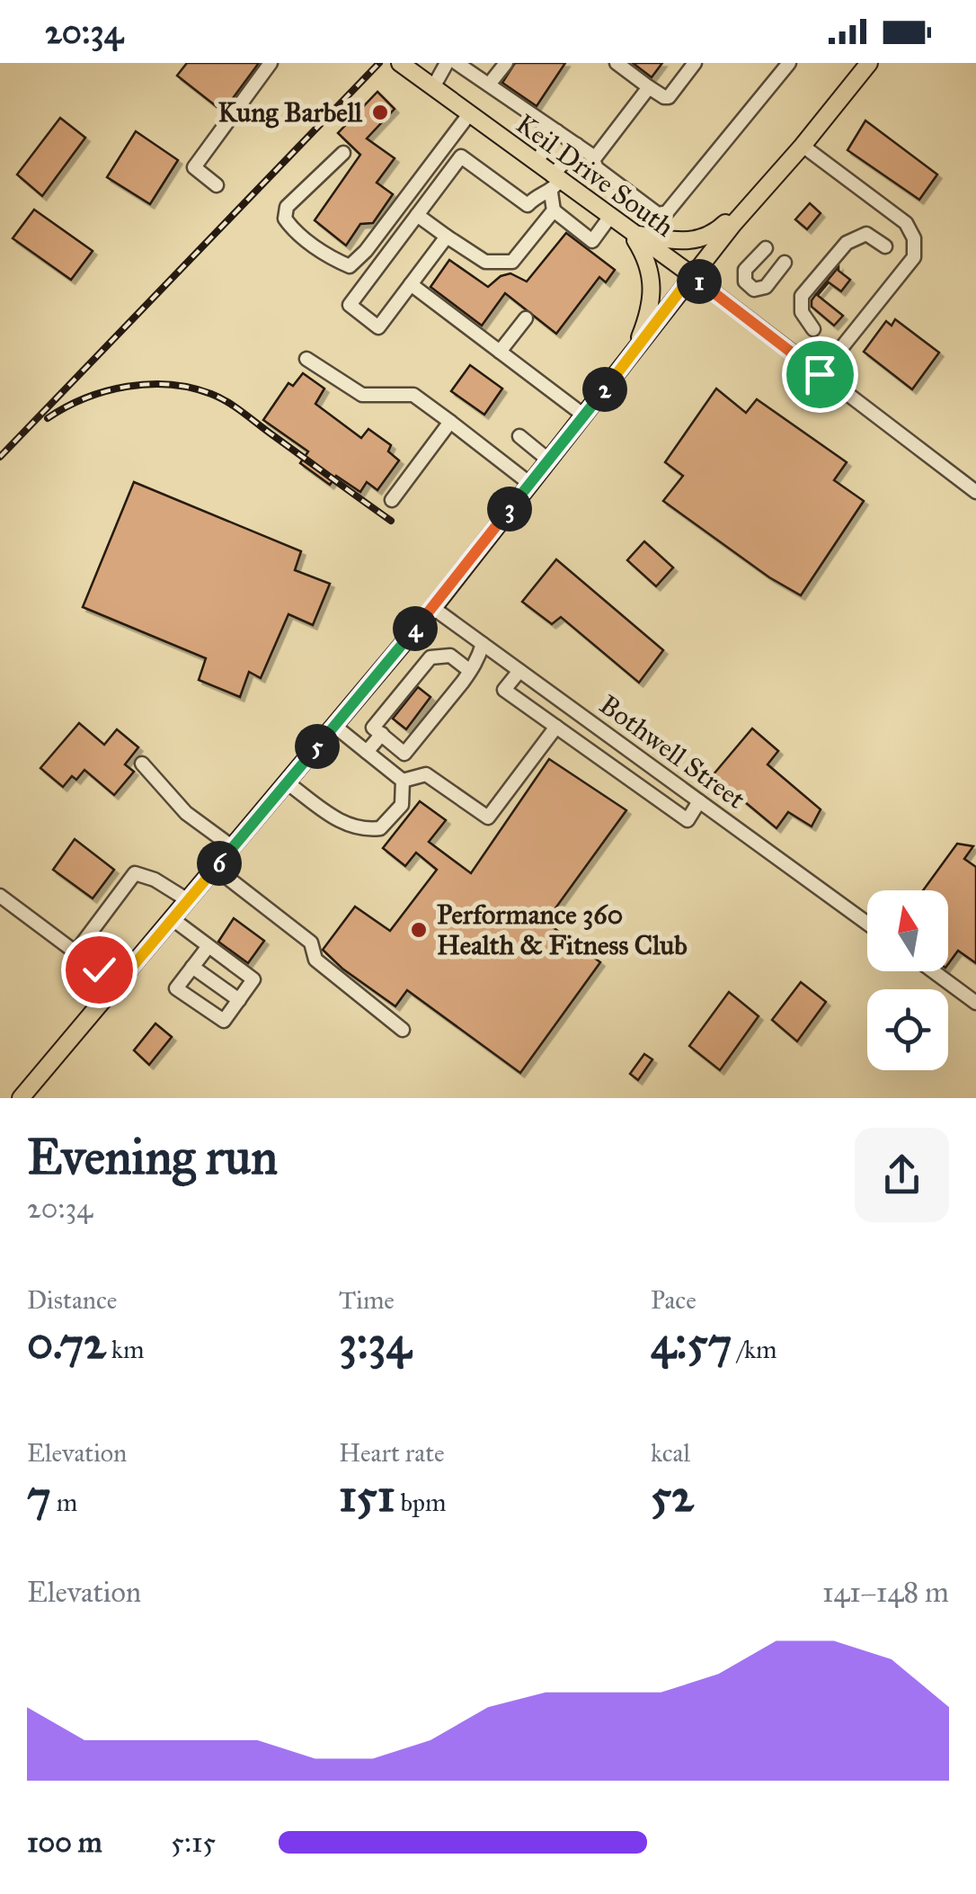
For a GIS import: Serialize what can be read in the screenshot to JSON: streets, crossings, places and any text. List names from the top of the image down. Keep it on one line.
{"streets":{"main road":["Keil Drive South"],"street":["Bothwell Street"]},"places":["Kung Barbell","Performance 360 Health & Fitness Club"],"north":"top","page":{"status":"20:34","pins":["1","2","3","4","5","6"],"heading":["Evening run","20:34"],"stats":[["Distance","0.72 km"],["Time","3:34"],["Pace","4:57 /km"],["Elevation","7 m"],["Heart rate","151 bpm"],["kcal","52"]],"chart":["Elevation","141–148 m"],"list":[{"name":"100 m","note":"5:15"}]}}
